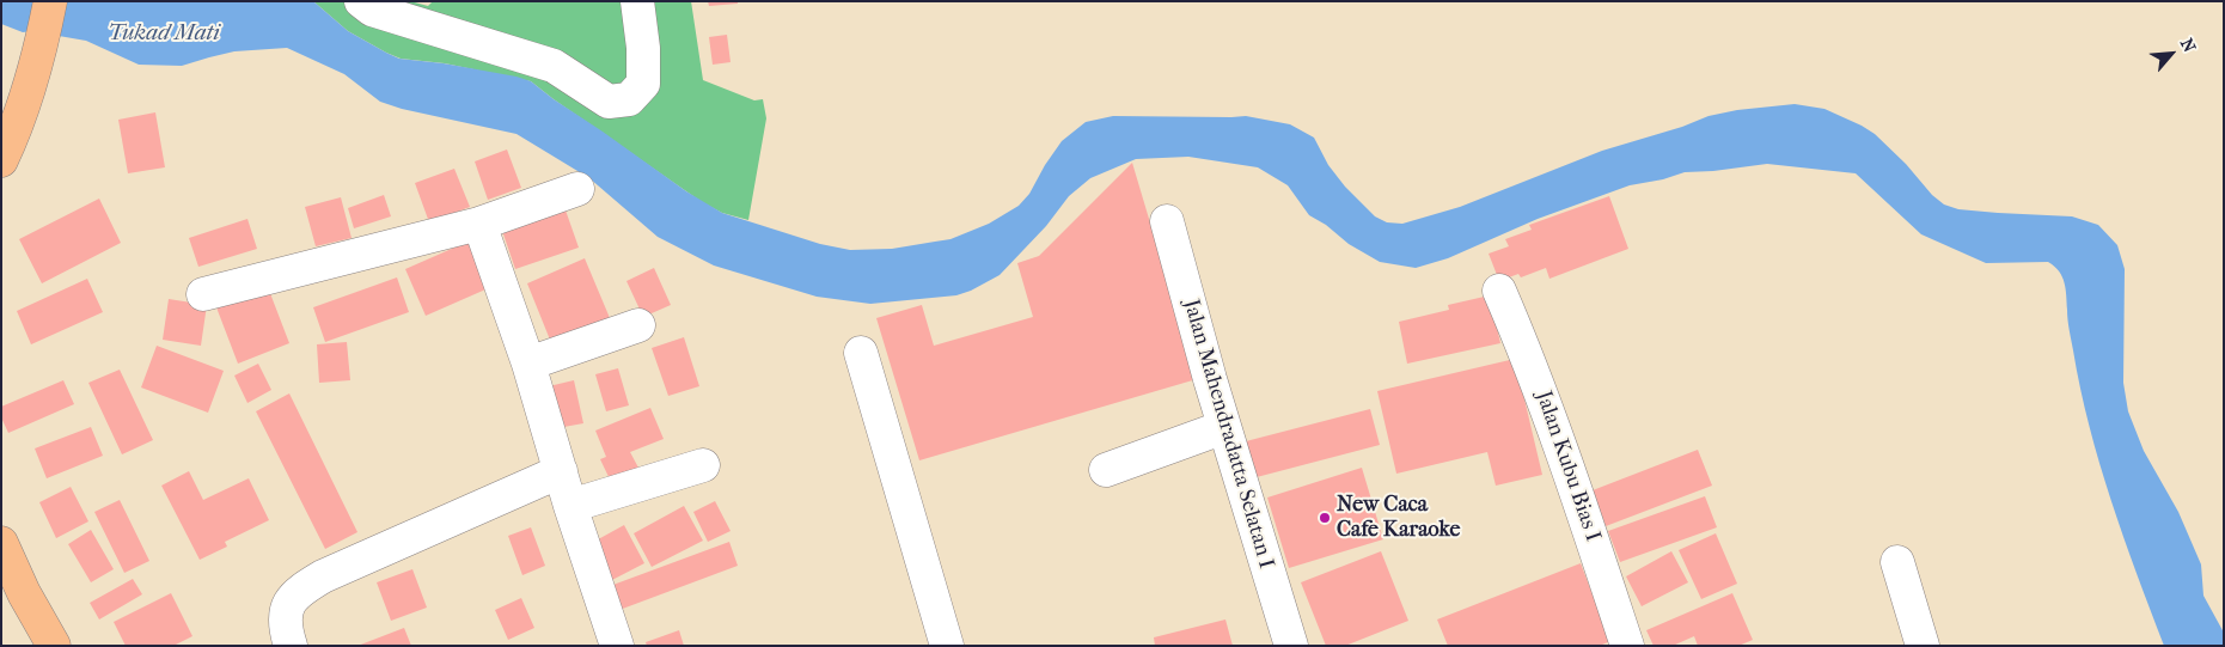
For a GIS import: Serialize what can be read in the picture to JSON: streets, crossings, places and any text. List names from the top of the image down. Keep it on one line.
{"streets":{"street":["Jalan Mahendradatta Selatan I","Jalan Kubu Bias I"]},"water":["Tukad Mati"],"places":["New Caca Cafe Karaoke"],"north":"top right"}
